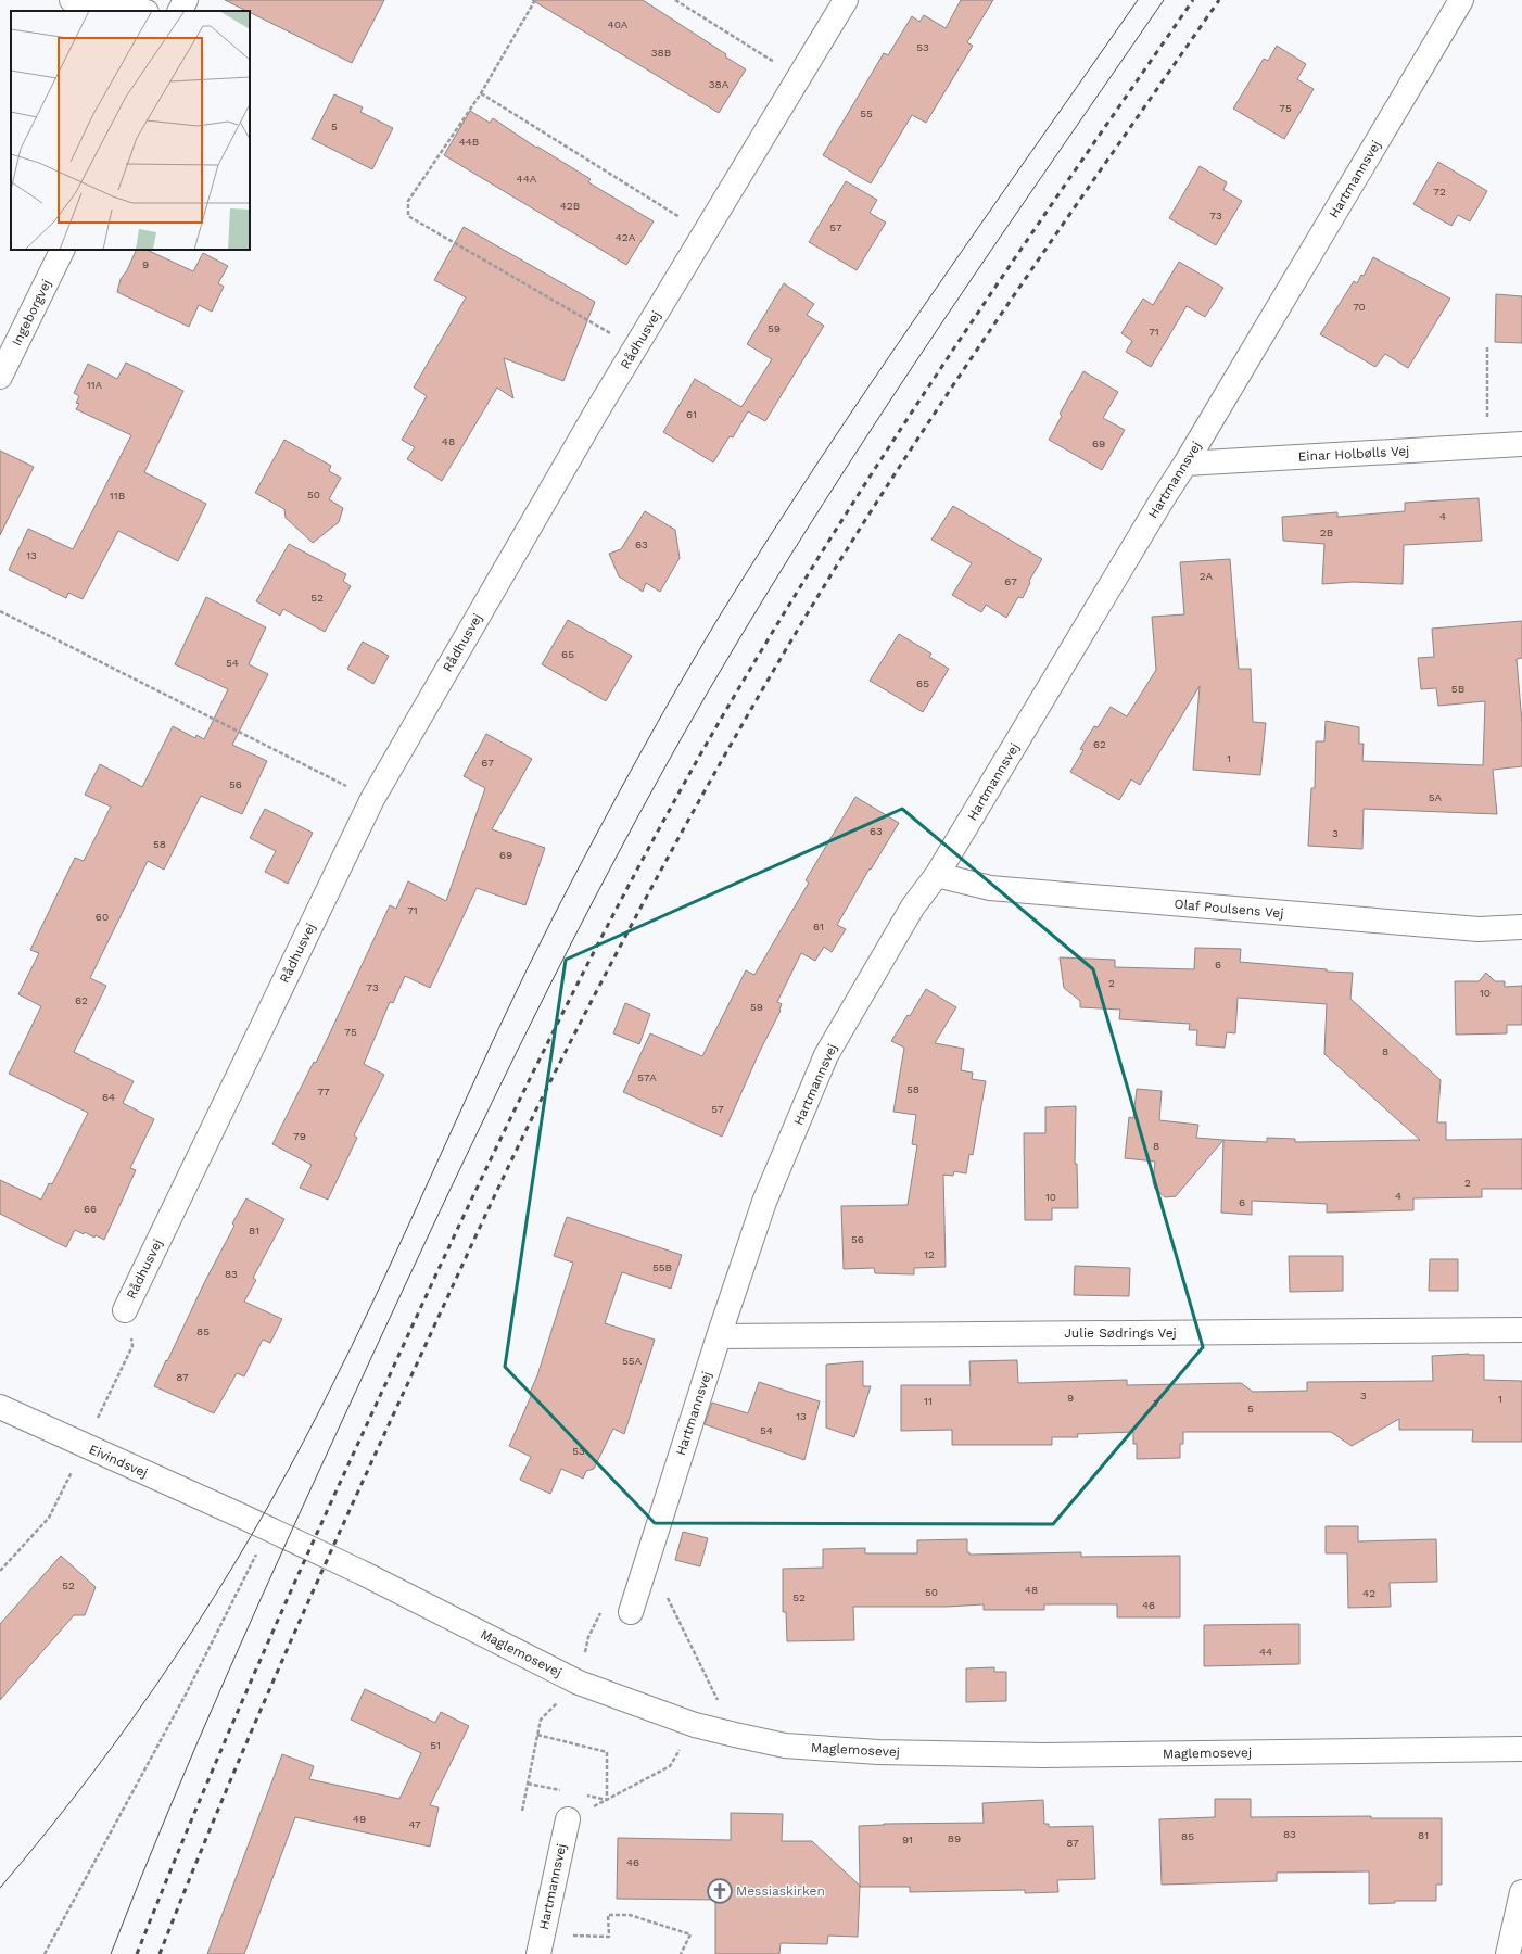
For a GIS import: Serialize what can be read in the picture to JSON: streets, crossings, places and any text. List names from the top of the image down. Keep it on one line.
{"streets":{"street":["Hartmannsvej","Ingeborgvej","Rådhusvej","Einar Holbølls Vej","Olaf Poulsens Vej","Julie Sødrings Vej","Eivindsvej","Maglemosevej"]},"crossings":[["Hartmannsvej","Einar Holbølls Vej"],["Hartmannsvej","Olaf Poulsens Vej"],["Hartmannsvej","Julie Sødrings Vej"],["Eivindsvej","Maglemosevej"]],"places":{"church":["Messiaskirken"]},"house_numbers":["40A","53","38B","38A","75","55","5","44B","44A","72","42B","73","57","42A","9","70","59","71","11A","61","48","69","50","11B","4","2B","63","13","2A","67","52","65","54","65","5B","62","1","67","56","5A","63","3","58","69","71","60","61","6","2","73","10","62","59","75","8","57A","58","77","64","57","79","8","2","4","10","6","66","81","56","12","55B","83","85","55A","87","3","9","1","11","7","5","13","54","53","52","48","50","42","52","46","44","51","49","47","83","81","85","89","91","87","46"]}
